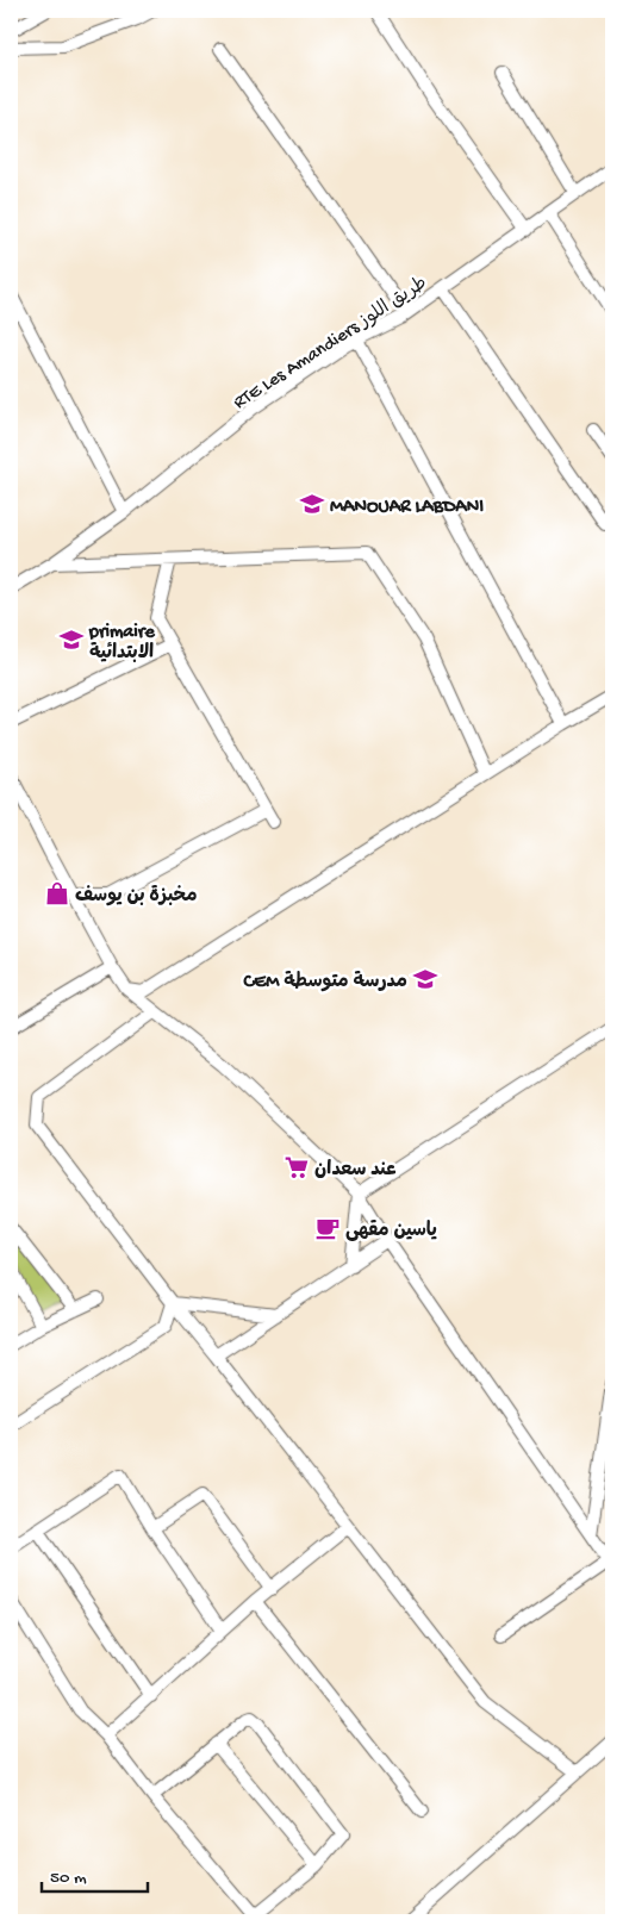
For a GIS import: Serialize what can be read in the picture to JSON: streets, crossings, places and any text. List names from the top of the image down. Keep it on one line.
{"streets":{"street":["RTE Les Amandiers طريق اللوز"]},"places":{"school or university":["MANOUAR LABDANI","primaire الابتدائية","CEM مدرسة متوسطة"],"shop":["مخبزة بن یوسف"],"supermarket":["عند سعدان"],"cafe":["ياسين مقهى"]},"scale_bar":"50 m"}
